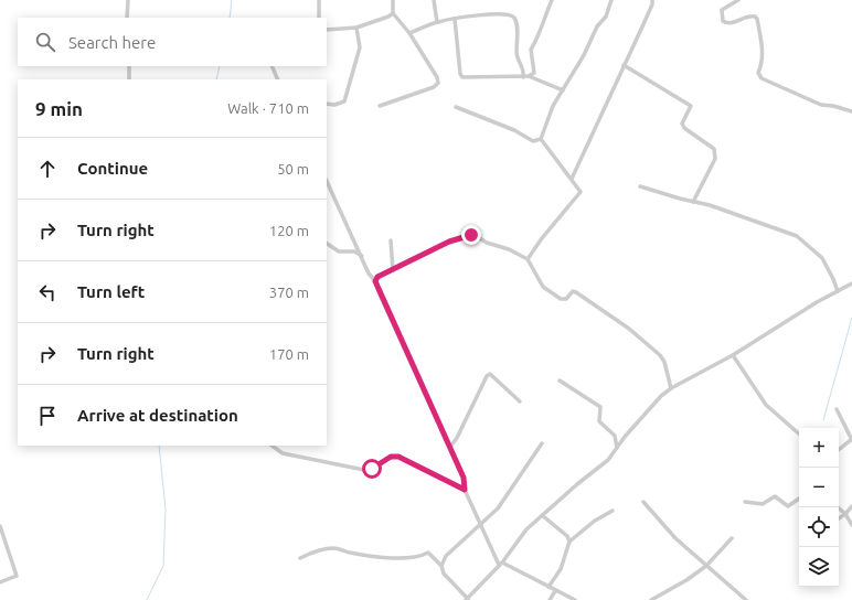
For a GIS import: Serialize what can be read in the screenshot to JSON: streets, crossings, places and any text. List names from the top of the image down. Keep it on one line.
{"page":{"search":"Search here","heading":["9 min","Walk · 710 m"],"list":[["Continue","50 m"],["Turn right","120 m"],["Turn left","370 m"],["Turn right","170 m"],"Arrive at destination"],"map_buttons":["+","−"]}}
